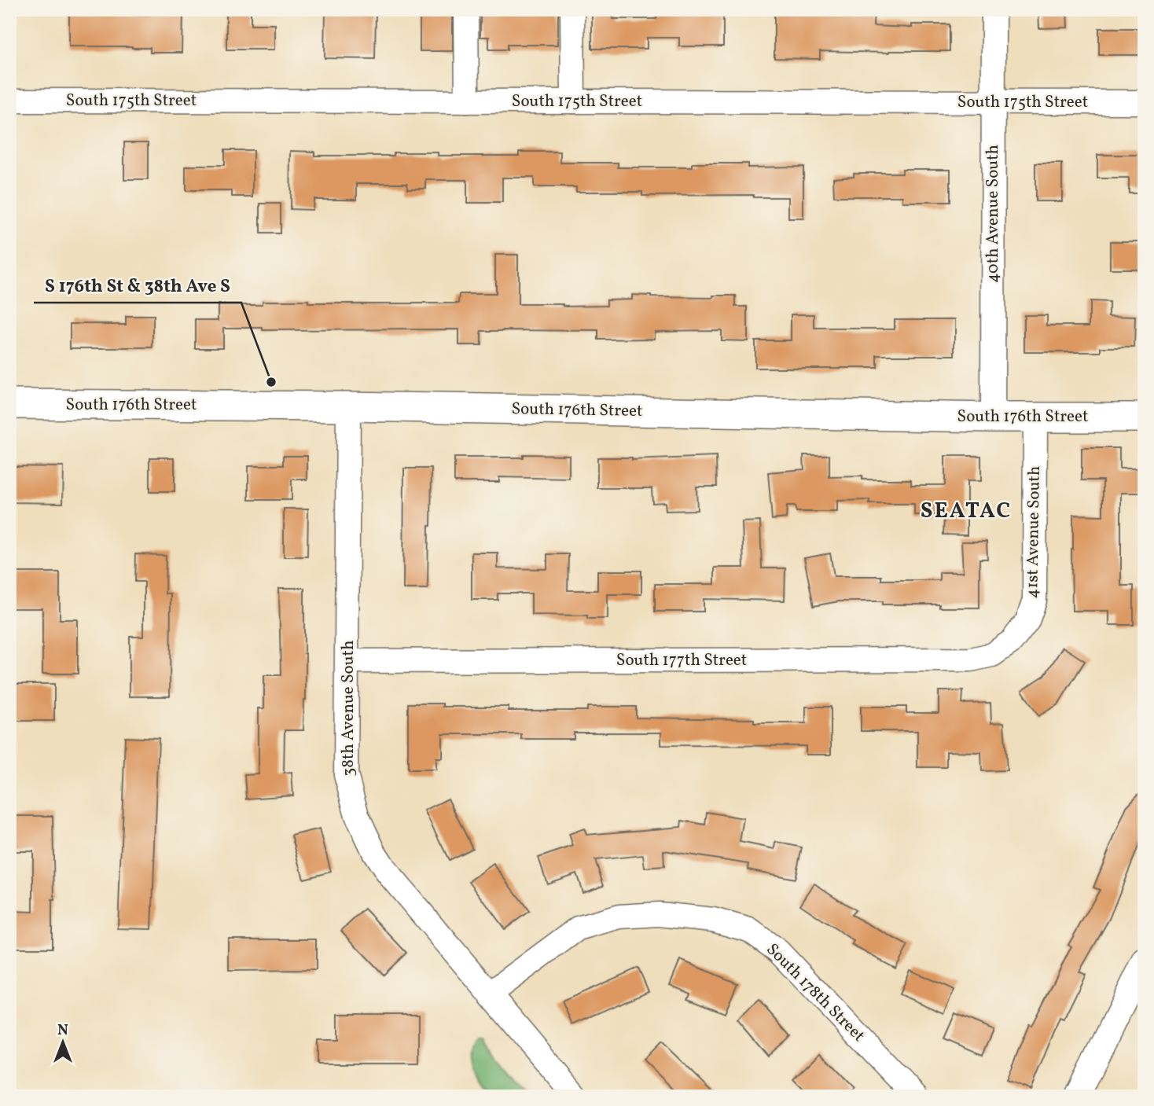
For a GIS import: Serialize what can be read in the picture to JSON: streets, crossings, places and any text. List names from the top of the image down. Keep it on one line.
{"streets":{"street":["South 175th Street","40th Avenue South","South 176th Street","41st Avenue South","South 177th Street","38th Avenue South","South 178th Street"]},"crossings":[["South 175th Street","40th Avenue South"],["40th Avenue South","South 176th Street"],["South 176th Street","41st Avenue South"],["South 176th Street","38th Avenue South"],["41st Avenue South","South 177th Street"],["South 177th Street","38th Avenue South"],["38th Avenue South","South 178th Street"]],"districts":["SEATAC"],"places":["S 176th St & 38th Ave S"],"north":"top"}
